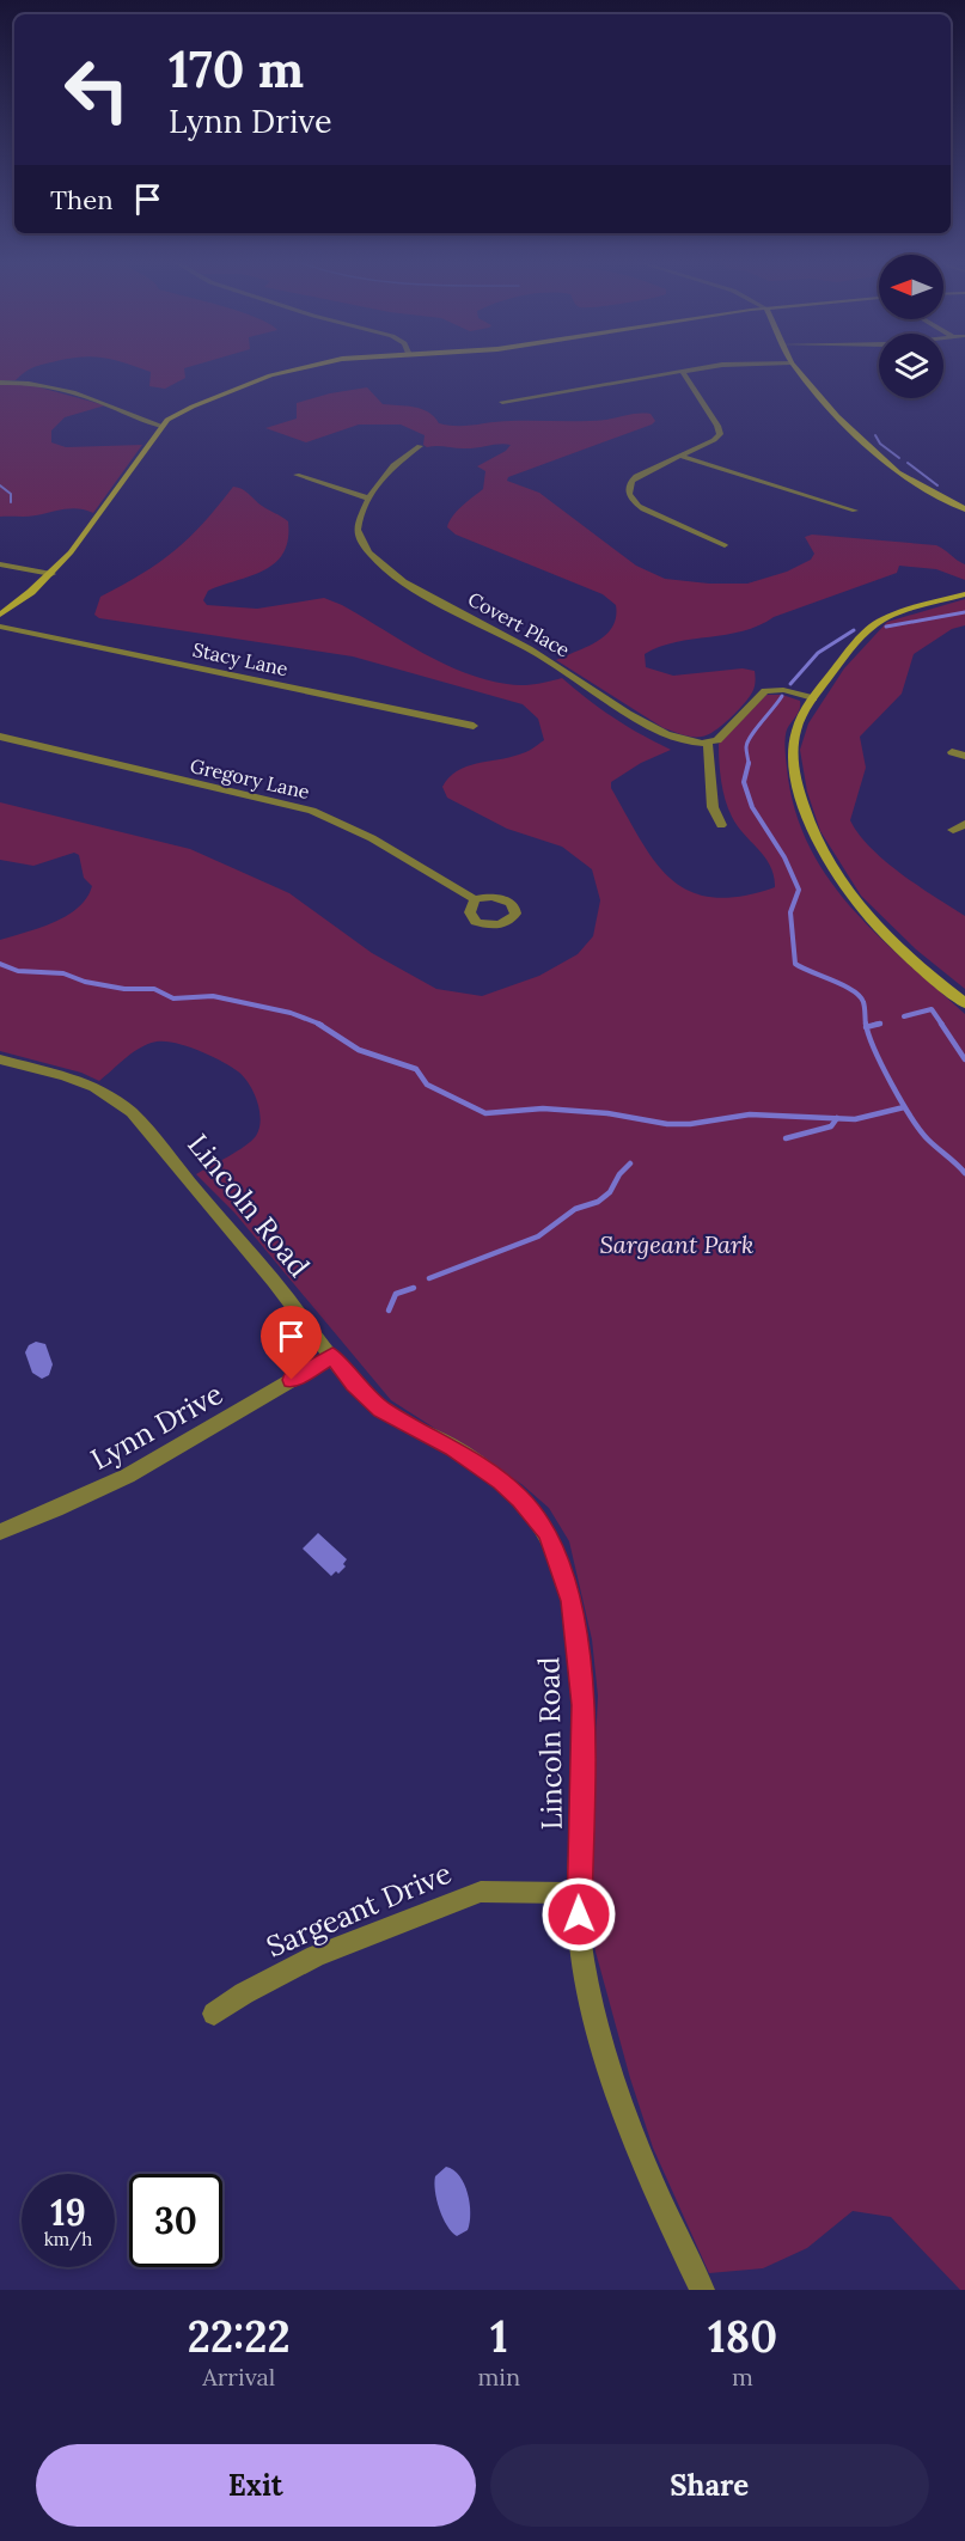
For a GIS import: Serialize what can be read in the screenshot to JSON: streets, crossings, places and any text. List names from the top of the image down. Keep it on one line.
{"streets":{"street":["Covert Place","Stacy Lane","Gregory Lane","Lincoln Road","Lynn Drive","Sargeant Drive"]},"crossings":[["Lincoln Road","Lynn Drive"],["Lincoln Road","Sargeant Drive"]],"parks":["Sargeant Park"],"north":"left","page":{"turn":["170 m","Lynn Drive"],"then":"Then","speed":"19 km/h","limit":"30","eta":["22:22","Arrival","1","min","180","m"],"buttons":["Exit","Share"]}}
